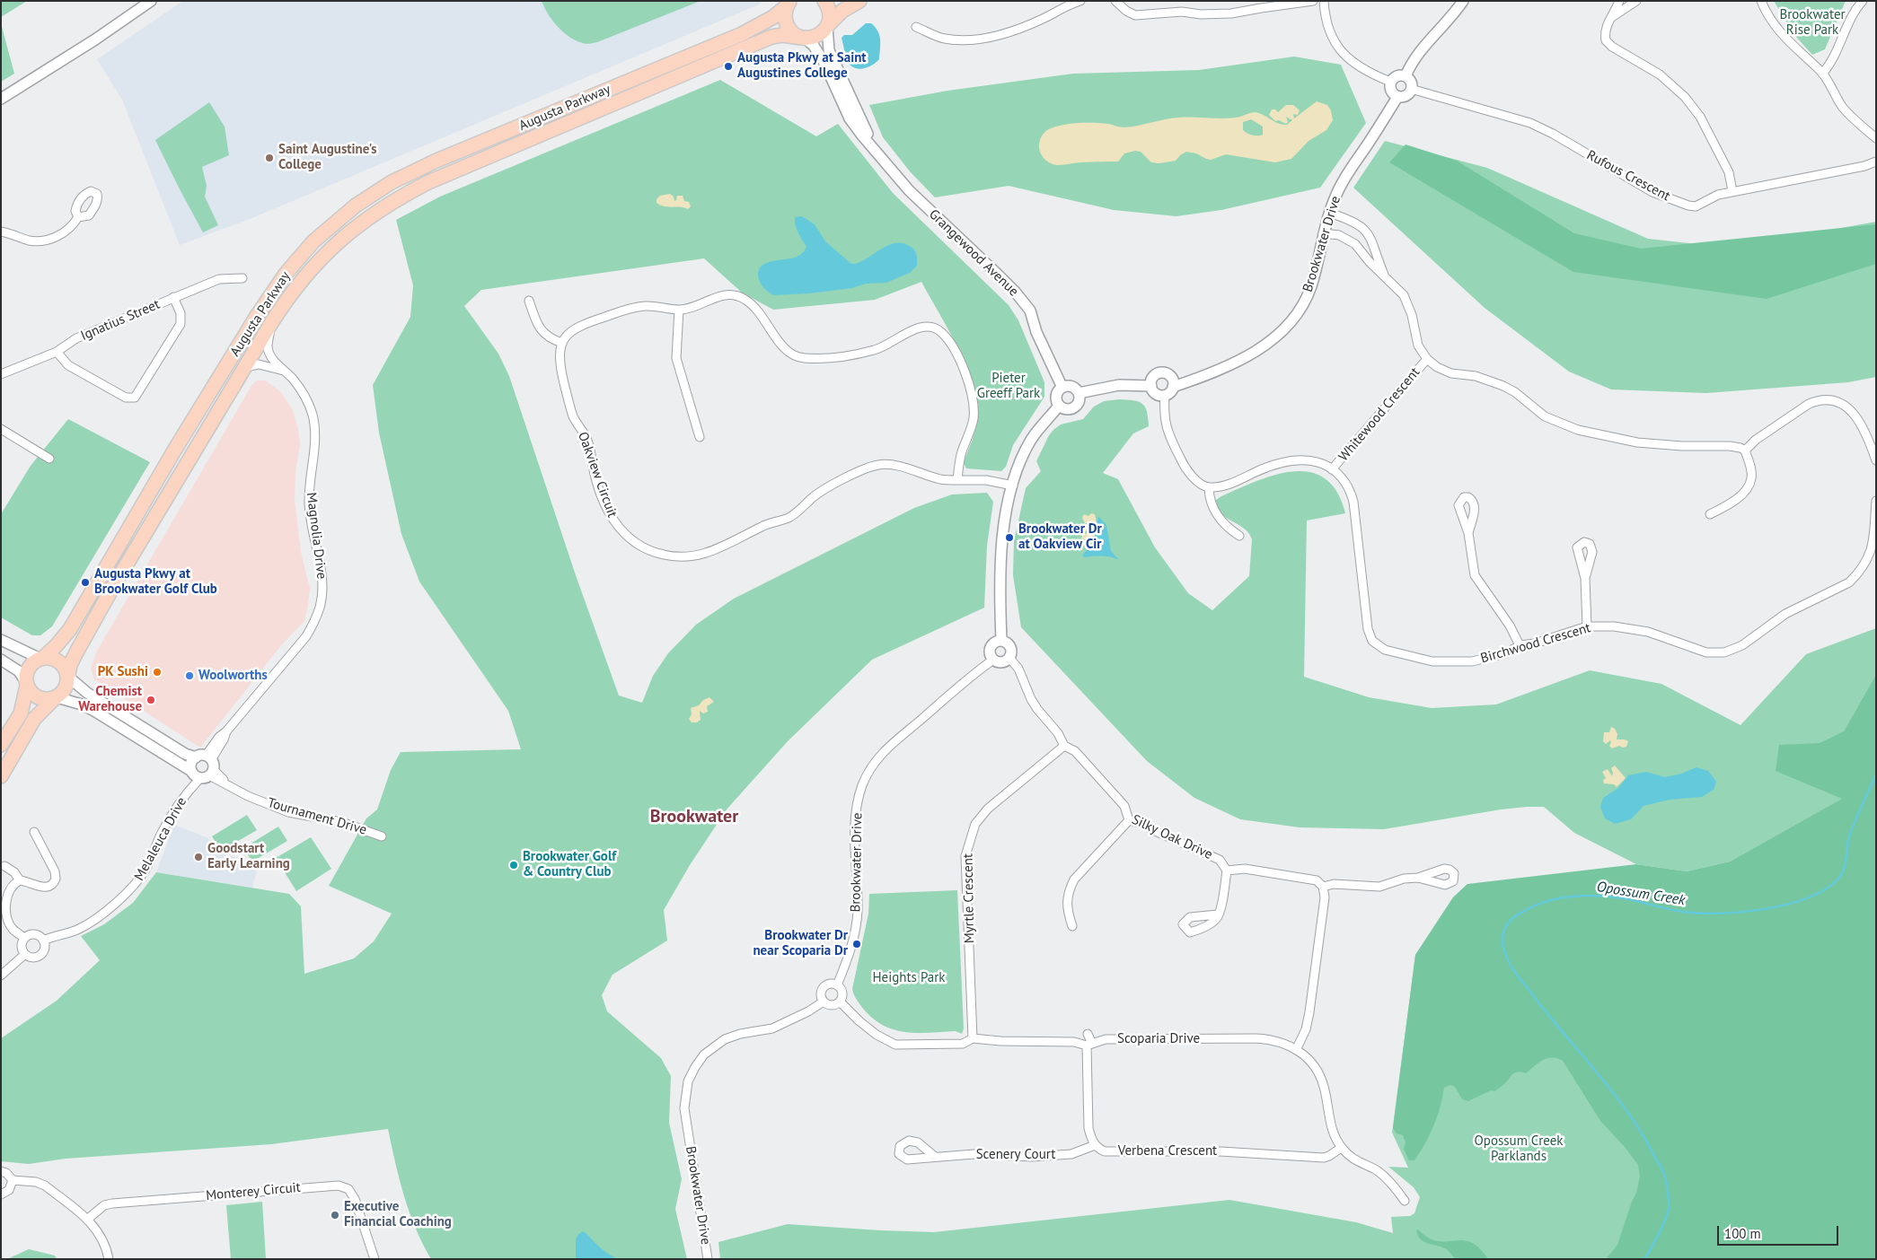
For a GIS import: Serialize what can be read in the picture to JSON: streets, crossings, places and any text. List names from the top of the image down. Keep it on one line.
{"streets":{"main road":["Augusta Parkway"],"street":["Rufous Crescent","Brookwater Drive","Grangewood Avenue","Ignatius Street","Whitewood Crescent","Oakview Circuit","Magnolia Drive","Birchwood Crescent","Tournament Drive","Silky Oak Drive","Melaleuca Drive","Myrtle Crescent","Scoparia Drive","Verbena Crescent","Scenery Court","Monterey Circuit"]},"crossings":[["Augusta Parkway","Grangewood Avenue"],["Augusta Parkway","Magnolia Drive"],["Augusta Parkway","Tournament Drive"],["Rufous Crescent","Brookwater Drive"],["Brookwater Drive","Silky Oak Drive"],["Brookwater Drive","Scoparia Drive"],["Whitewood Crescent","Birchwood Crescent"],["Magnolia Drive","Tournament Drive"],["Magnolia Drive","Melaleuca Drive"],["Tournament Drive","Melaleuca Drive"],["Silky Oak Drive","Myrtle Crescent"],["Myrtle Crescent","Scoparia Drive"],["Scoparia Drive","Verbena Crescent"],["Verbena Crescent","Scenery Court"]],"districts":["Brookwater"],"water":["Opossum Creek"],"parks":["Brookwater Rise Park","Pieter Greeff Park","Heights Park","Opossum Creek Parklands"],"places":["Augusta Pkwy at Saint Augustines College","Saint Augustine's College","Brookwater Dr at Oakview Cir","Augusta Pkwy at Brookwater Golf Club","PK Sushi","Woolworths","Chemist Warehouse","Goodstart Early Learning","Brookwater Golf & Country Club","Brookwater Dr near Scoparia Dr","Executive Financial Coaching"],"scale_bar":"100 m"}
